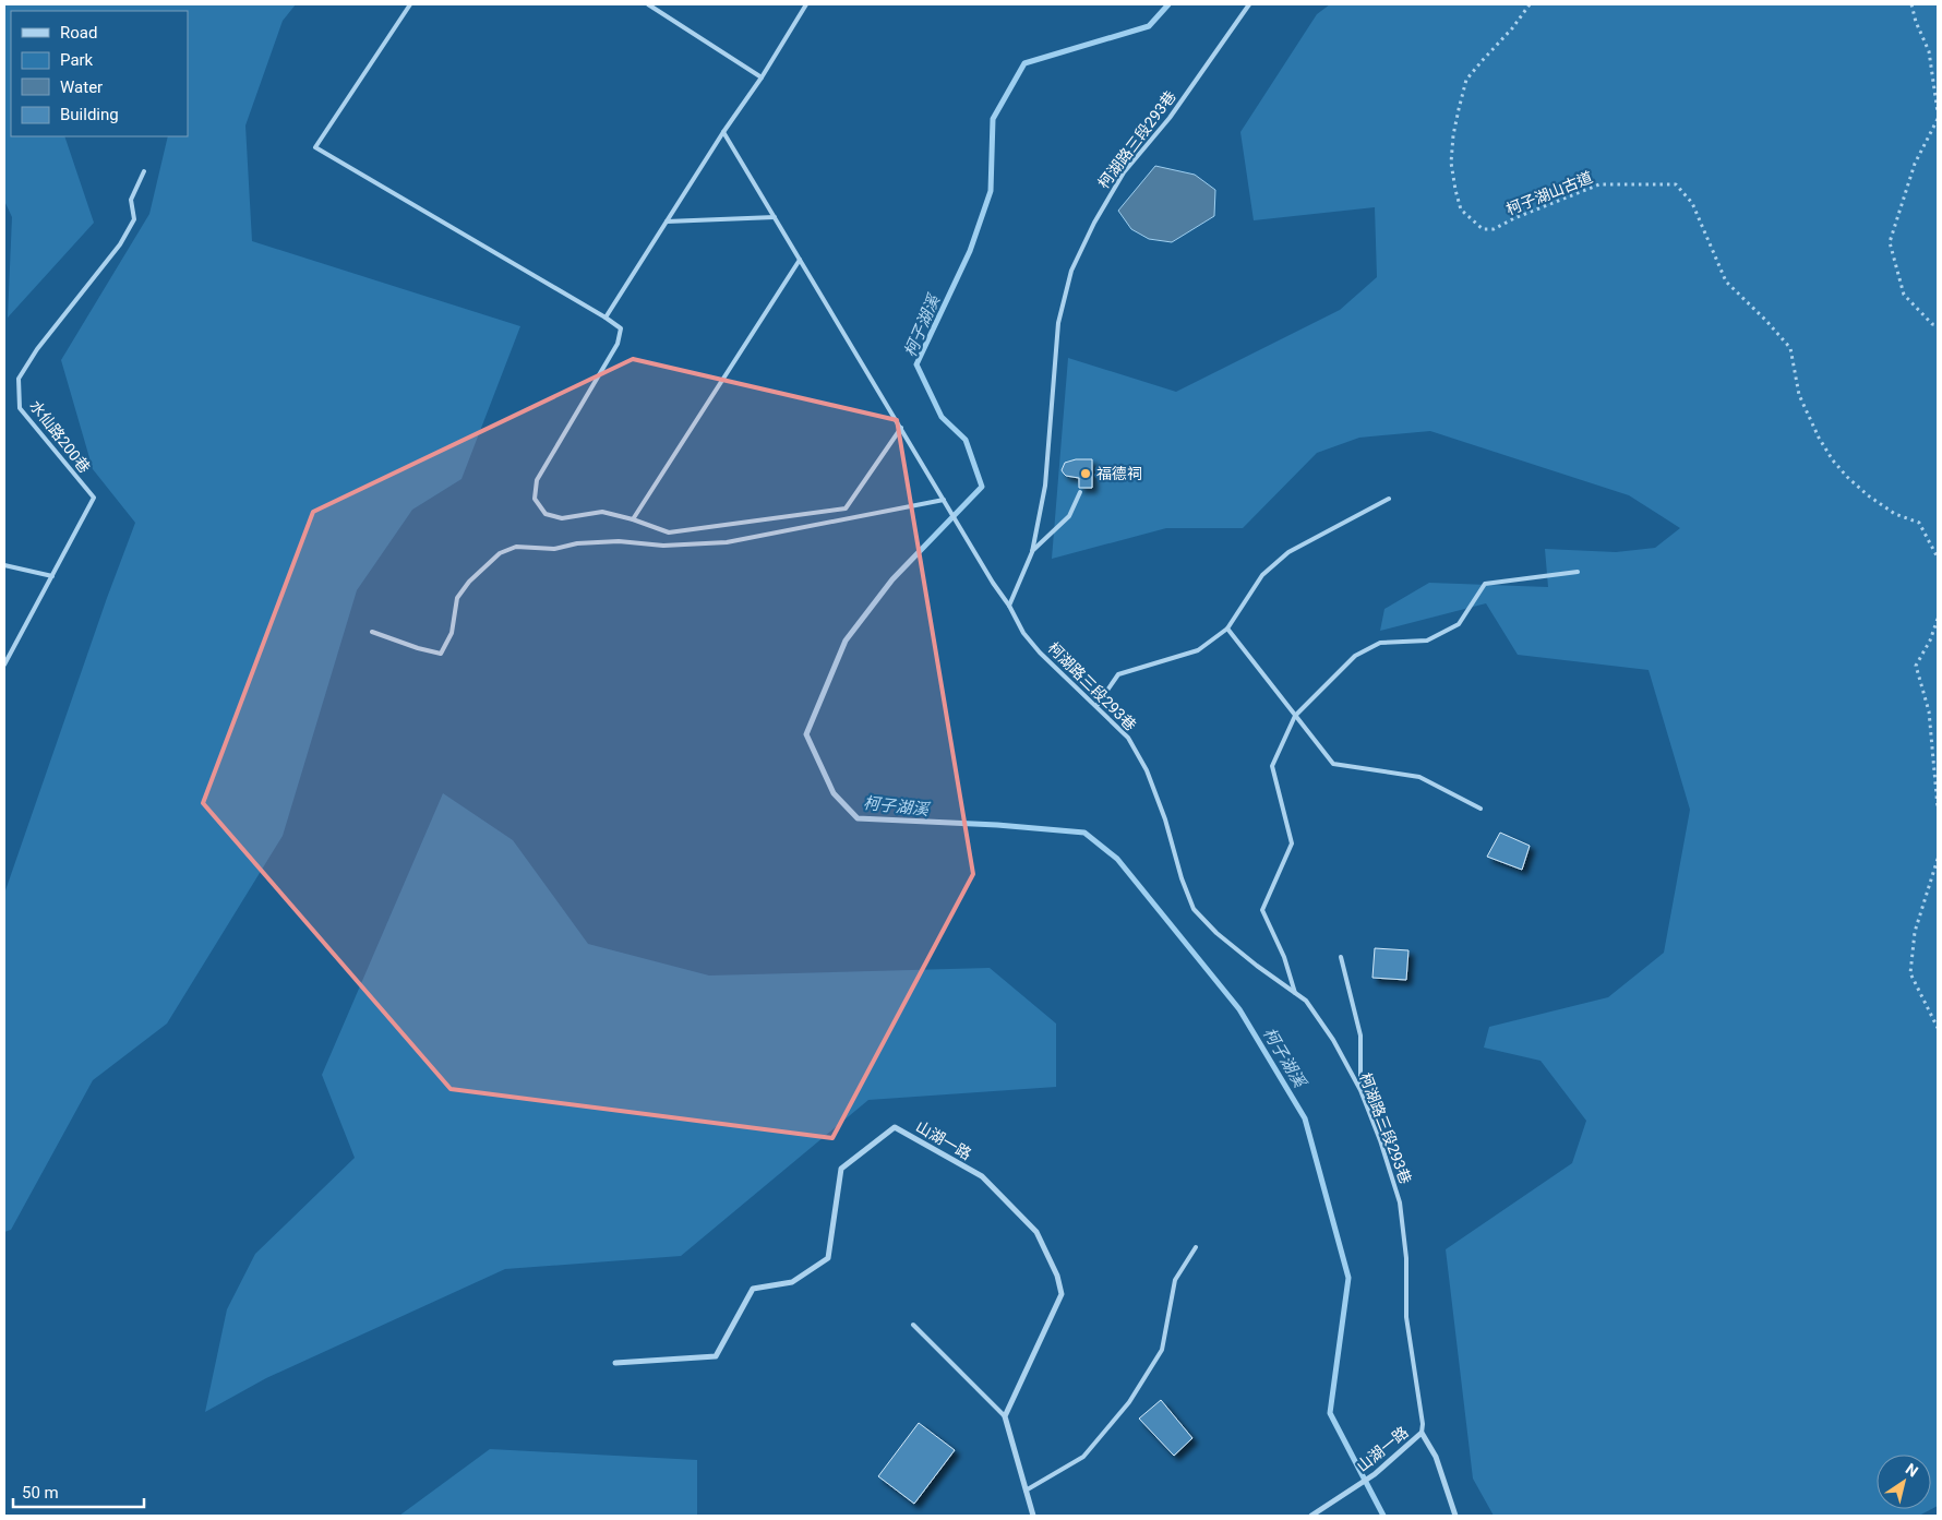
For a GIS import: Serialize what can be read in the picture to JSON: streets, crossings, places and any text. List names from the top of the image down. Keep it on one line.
{"streets":{"street":["山湖一路"],"lane":["柯湖路三段293巷","水仙路200巷"],"path":["柯子湖山古道"]},"crossings":[["柯湖路三段293巷","山湖一路"]],"water":["柯子湖溪"],"places":["福德祠"],"legend":["Road","Park","Water","Building"],"scale_bar":"50 m","north":"top right"}
